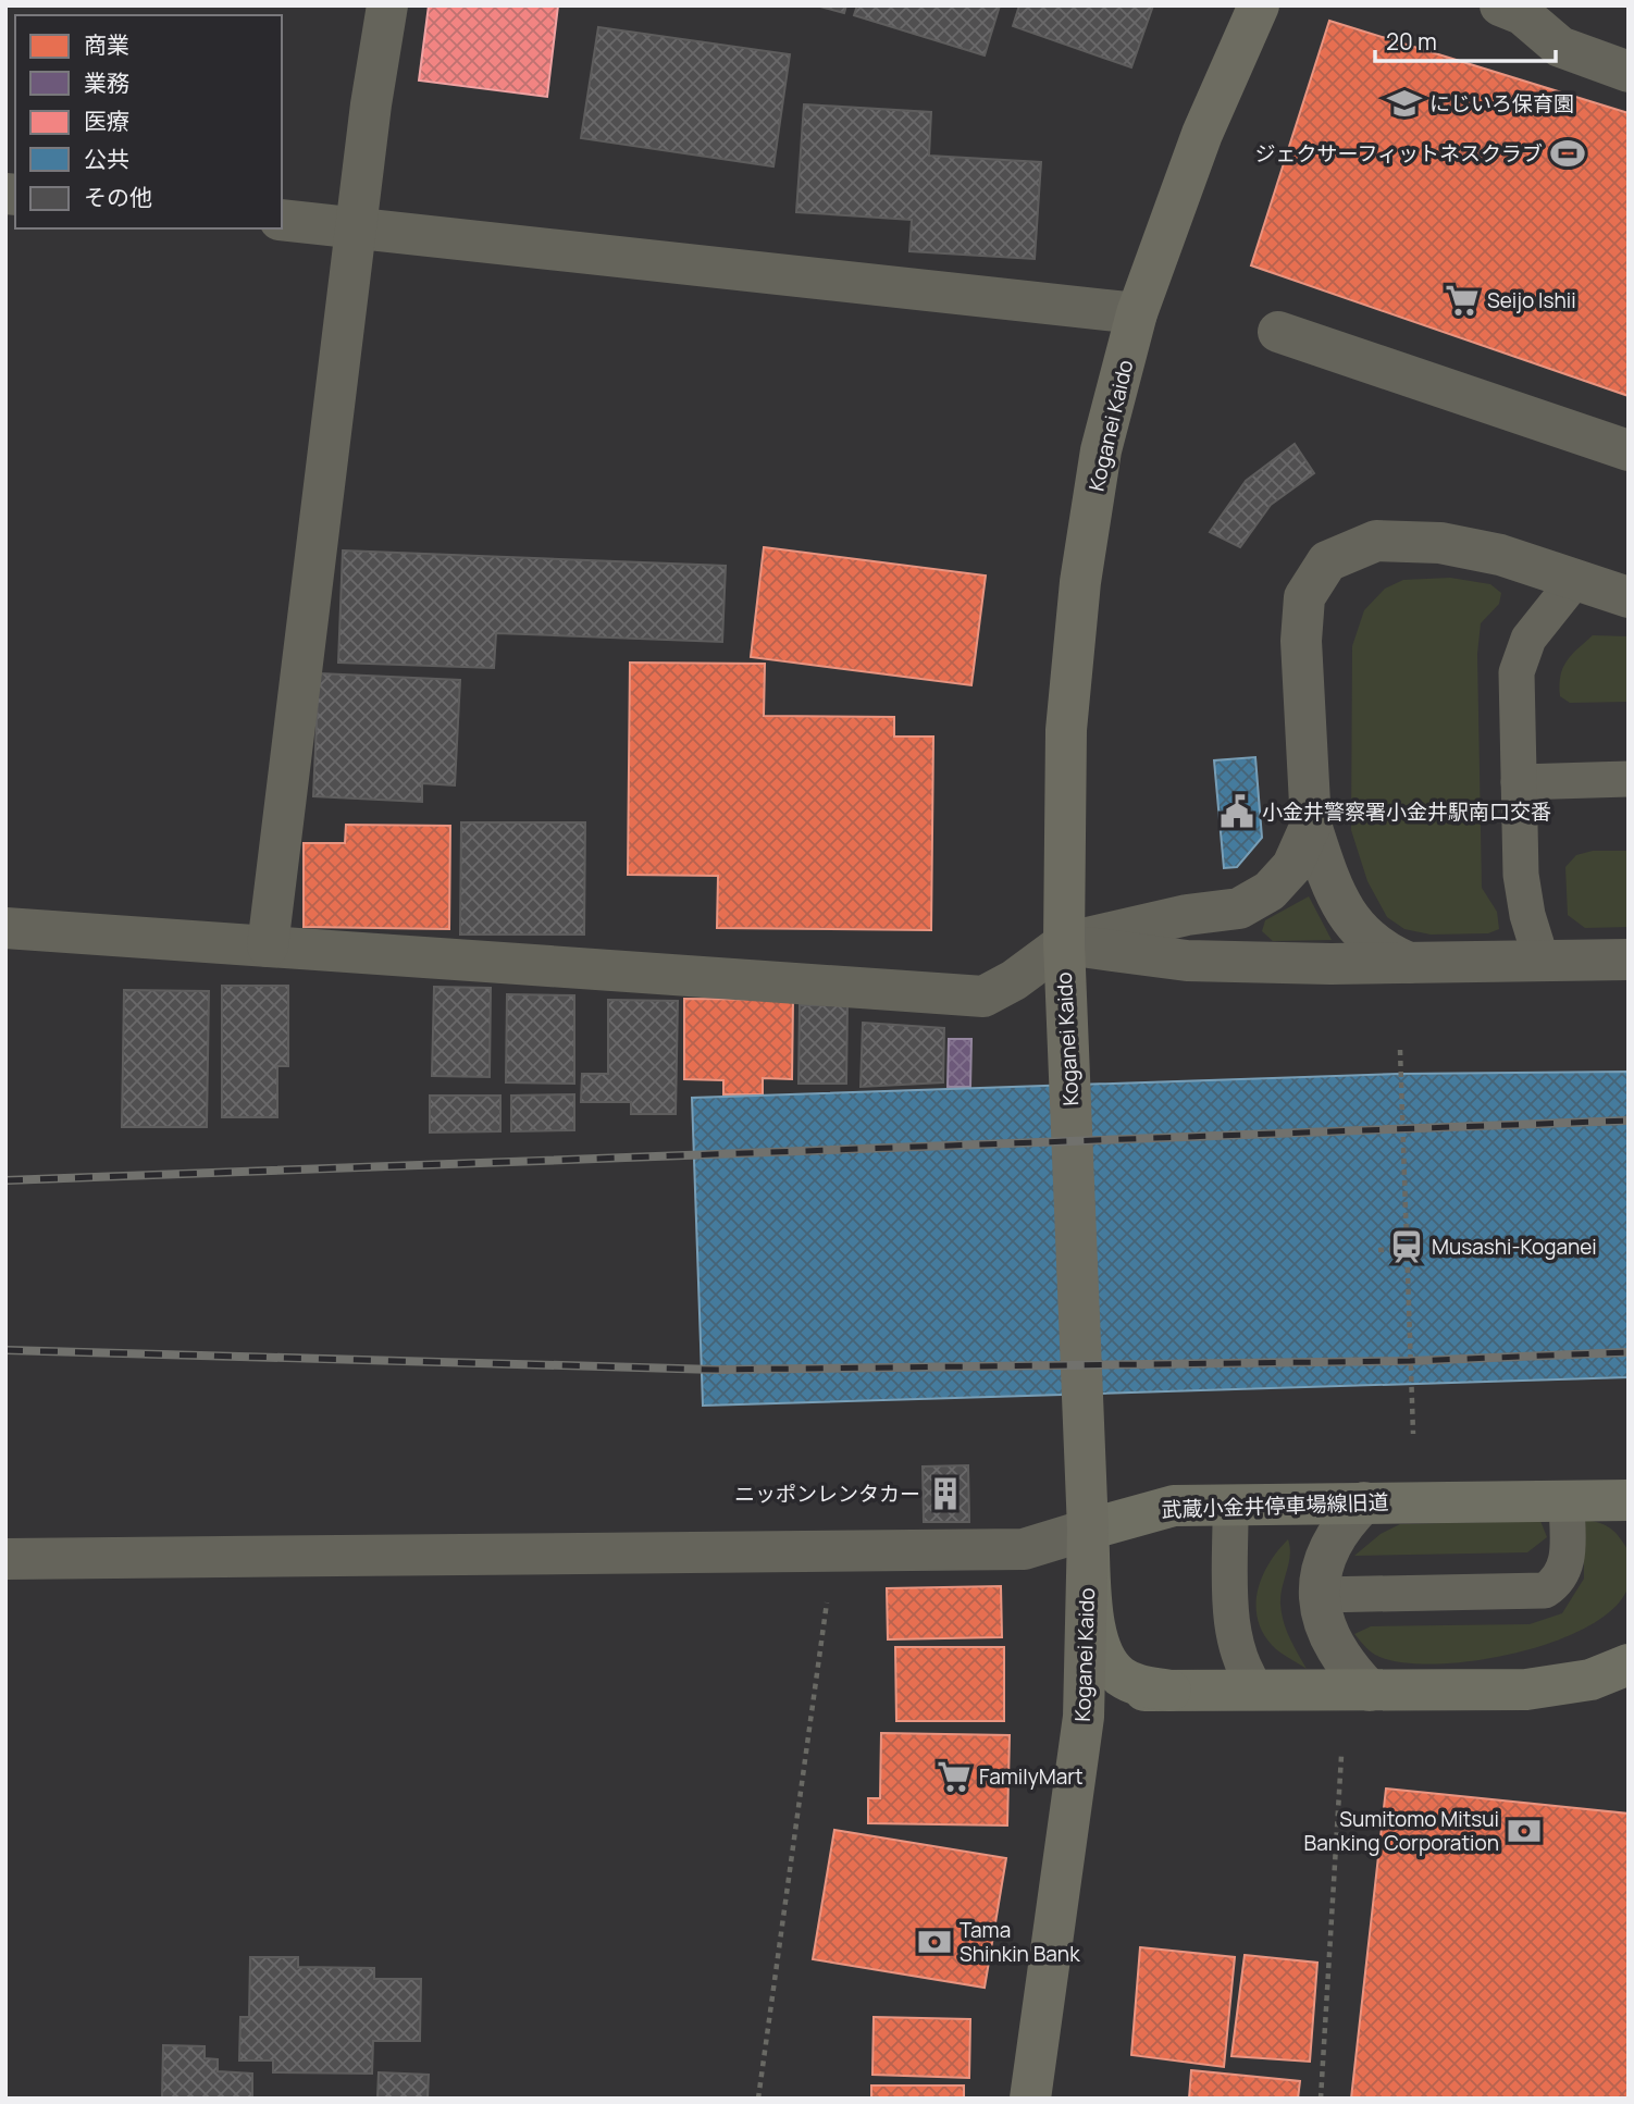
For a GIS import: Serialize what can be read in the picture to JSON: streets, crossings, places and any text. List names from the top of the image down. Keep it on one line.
{"streets":{"main road":["Koganei Kaido"],"street":["武蔵小金井停車場線旧道"]},"crossings":[["Koganei Kaido","武蔵小金井停車場線旧道"]],"places":{"school or university":["にじいろ保育園"],"sports":["ジェクサーフィットネスクラブ"],"supermarket":["Seijo Ishii","FamilyMart"],"public building":["小金井警察署小金井駅南口交番"],"station":["Musashi-Koganei"],"building":["ニッポンレンタカー"],"bank":["Sumitomo Mitsui Banking Corporation","Tama Shinkin Bank"]},"legend":["商業","業務","医療","公共","その他"],"scale_bar":"20 m"}
